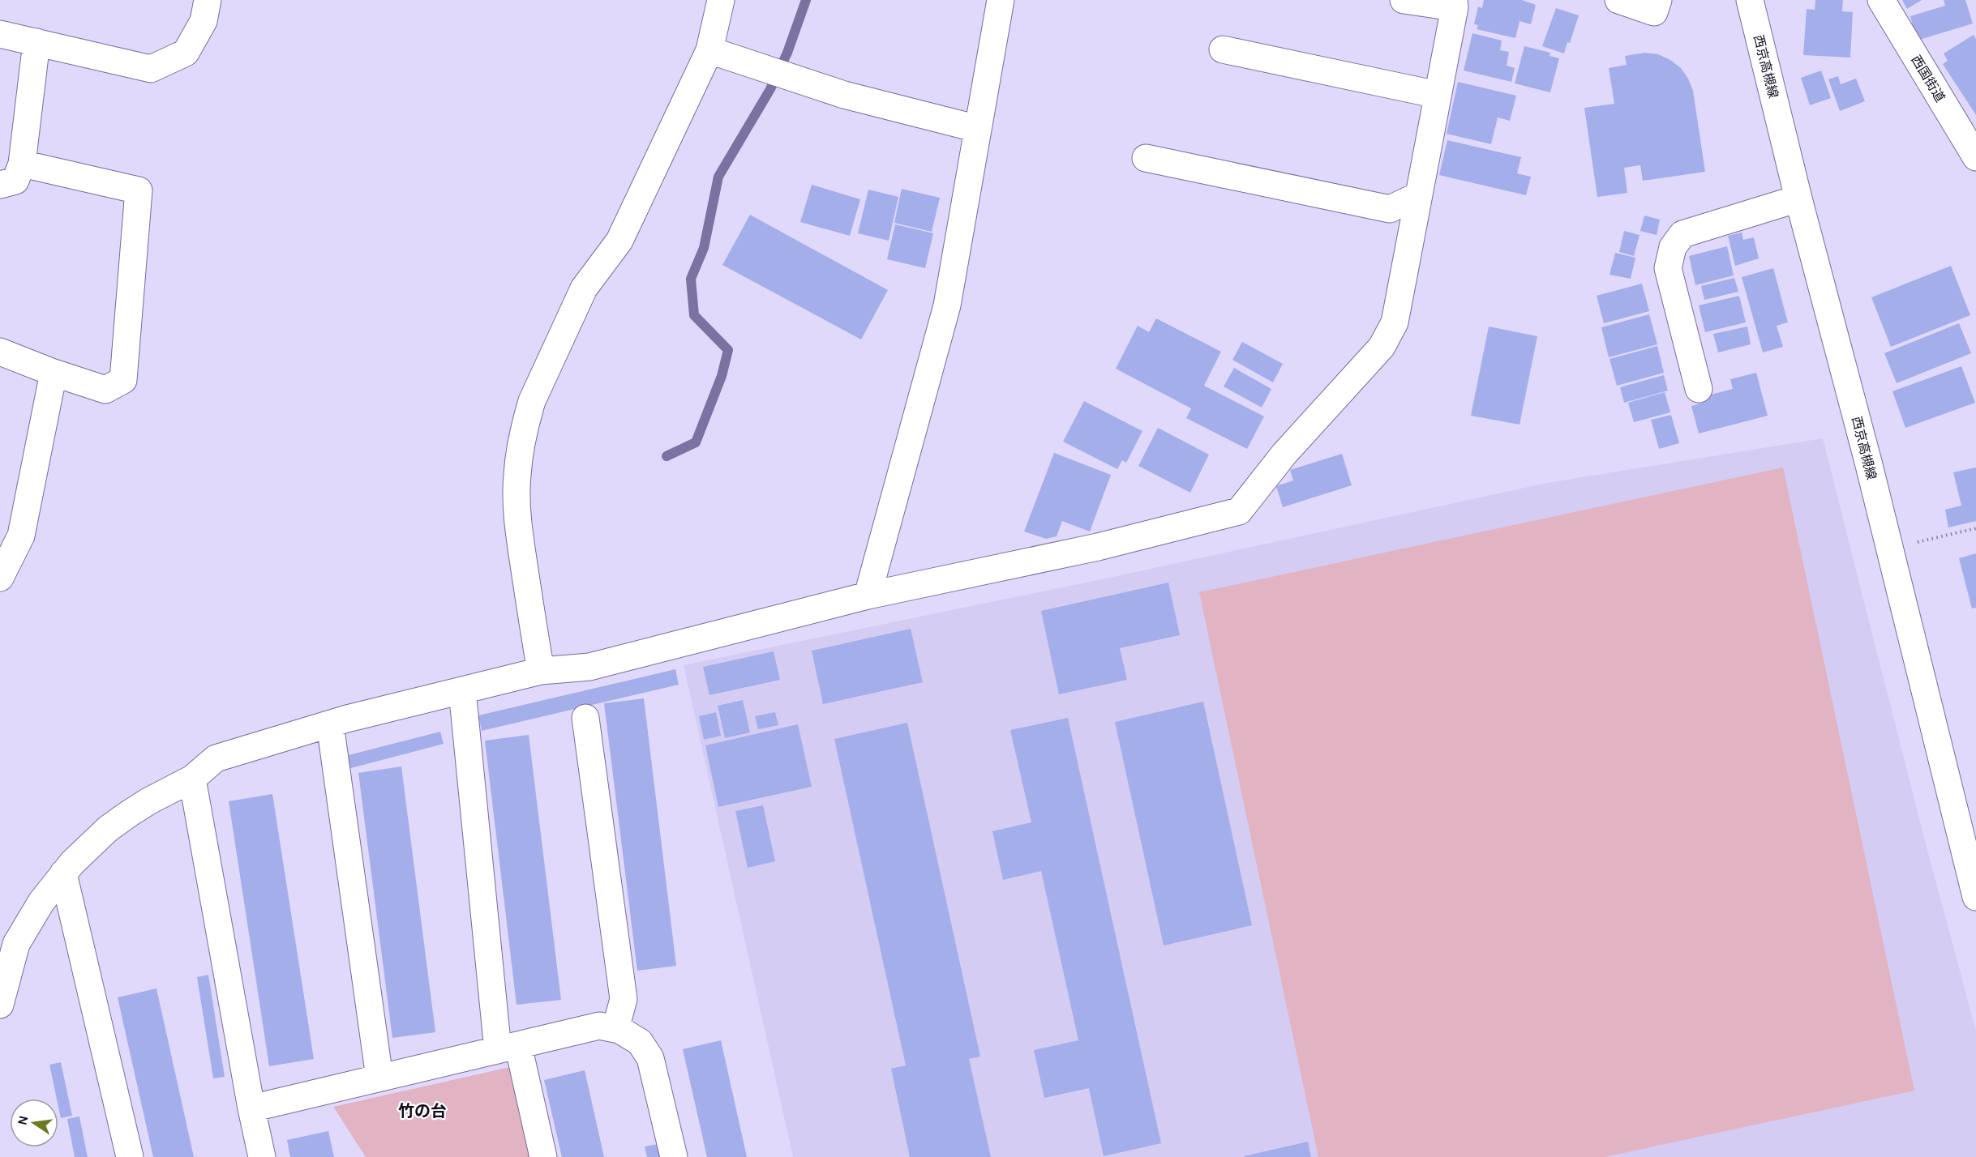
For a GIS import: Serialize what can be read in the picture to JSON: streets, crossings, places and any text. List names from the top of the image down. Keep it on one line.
{"streets":{"street":["西京高槻線","西国街道"]},"districts":["竹の台"],"north":"left"}
